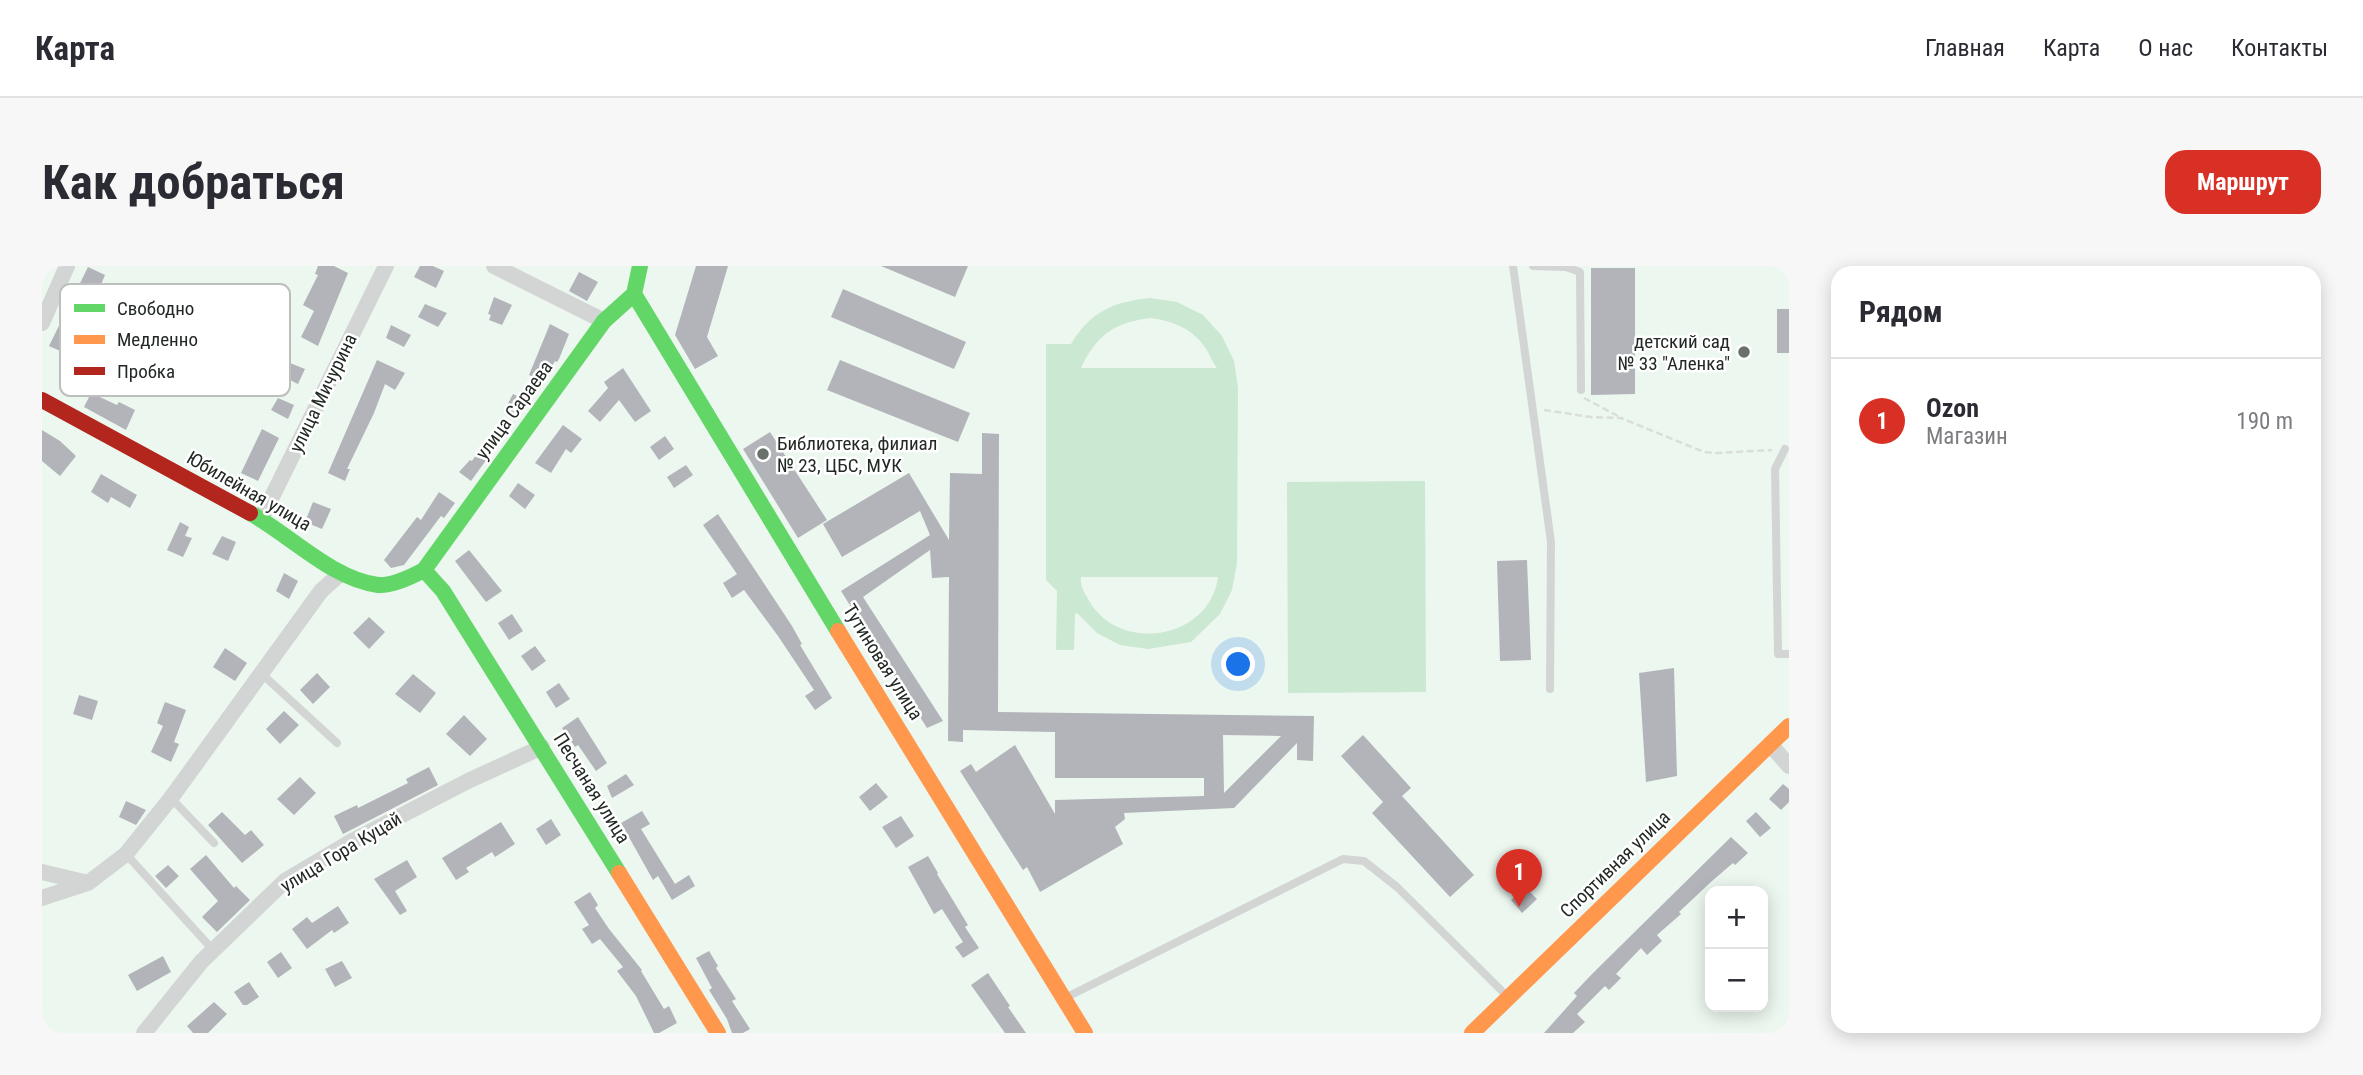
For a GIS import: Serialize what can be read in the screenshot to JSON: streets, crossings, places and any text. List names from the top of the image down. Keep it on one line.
{"streets":{"street":["улица Мичурина","улица Сараева","Юбилейная улица","Тутиновая улица","Песчаная улица","улица Гора Куцай","Спортивная улица"]},"crossings":[["улица Мичурина","Юбилейная улица"],["улица Сараева","Юбилейная улица"],["улица Сараева","Тутиновая улица"],["улица Сараева","Песчаная улица"],["Юбилейная улица","Песчаная улица"],["Песчаная улица","улица Гора Куцай"]],"places":["детский сад № 33 \"Аленка\"","Библиотека, филиал № 23, ЦБС, МУК"],"legend":["Свободно","Медленно","Пробка"],"page":{"header":"Карта","nav":["Главная","Карта","О нас","Контакты"],"buttons":"Маршрут","title":"Как добраться","heading":"Рядом","list":[{"mark":"1","name":"Ozon","note":"Магазин","value":"190 m"}],"pins":"1","map_buttons":["+","−"]}}
